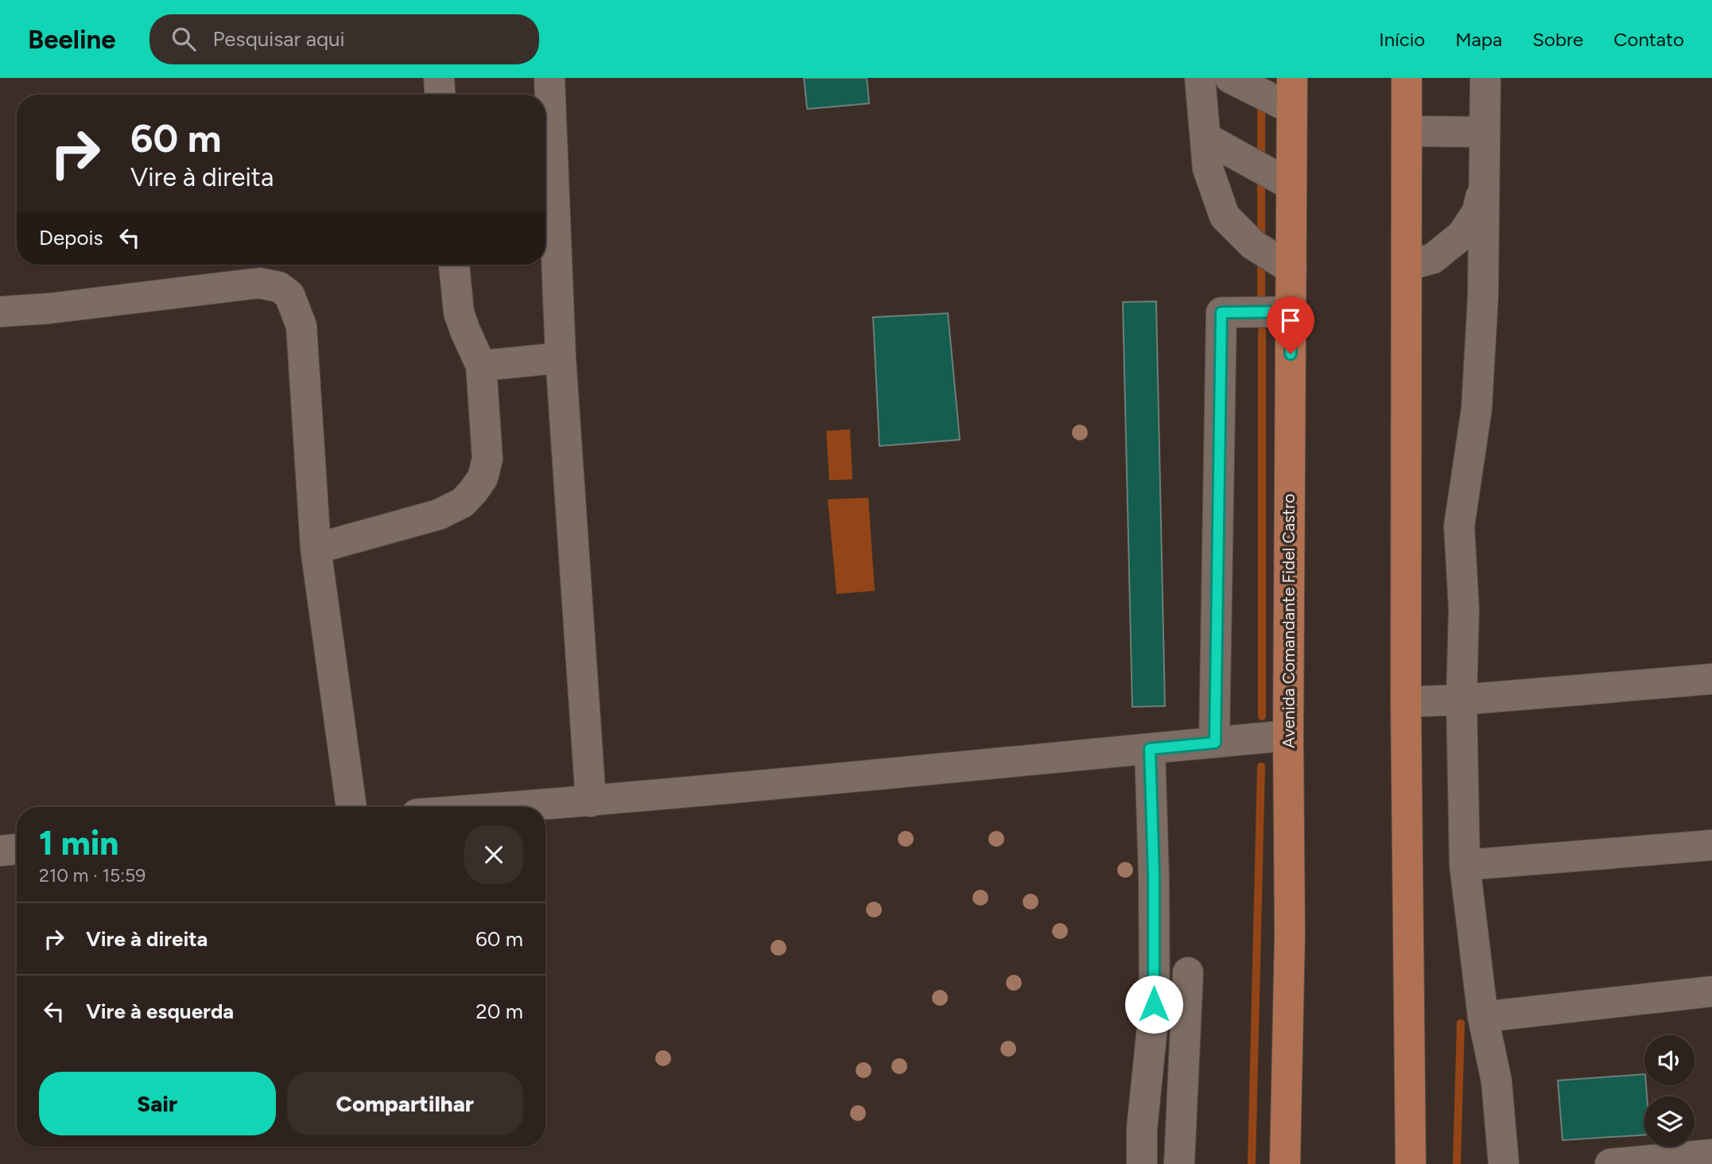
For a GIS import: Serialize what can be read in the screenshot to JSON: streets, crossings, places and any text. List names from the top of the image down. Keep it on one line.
{"streets":{"highway":["Avenida Comandante Fidel Castro"]},"page":{"header":"Beeline","search":"Pesquisar aqui","nav":["Início","Mapa","Sobre","Contato"],"turn":["60 m","Vire à direita"],"then":"Depois","heading":["1 min","210 m · 15:59"],"list":[{"name":"Vire à direita","value":"60 m"},{"name":"Vire à esquerda","value":"20 m"}],"buttons":["Sair","Compartilhar"]}}
